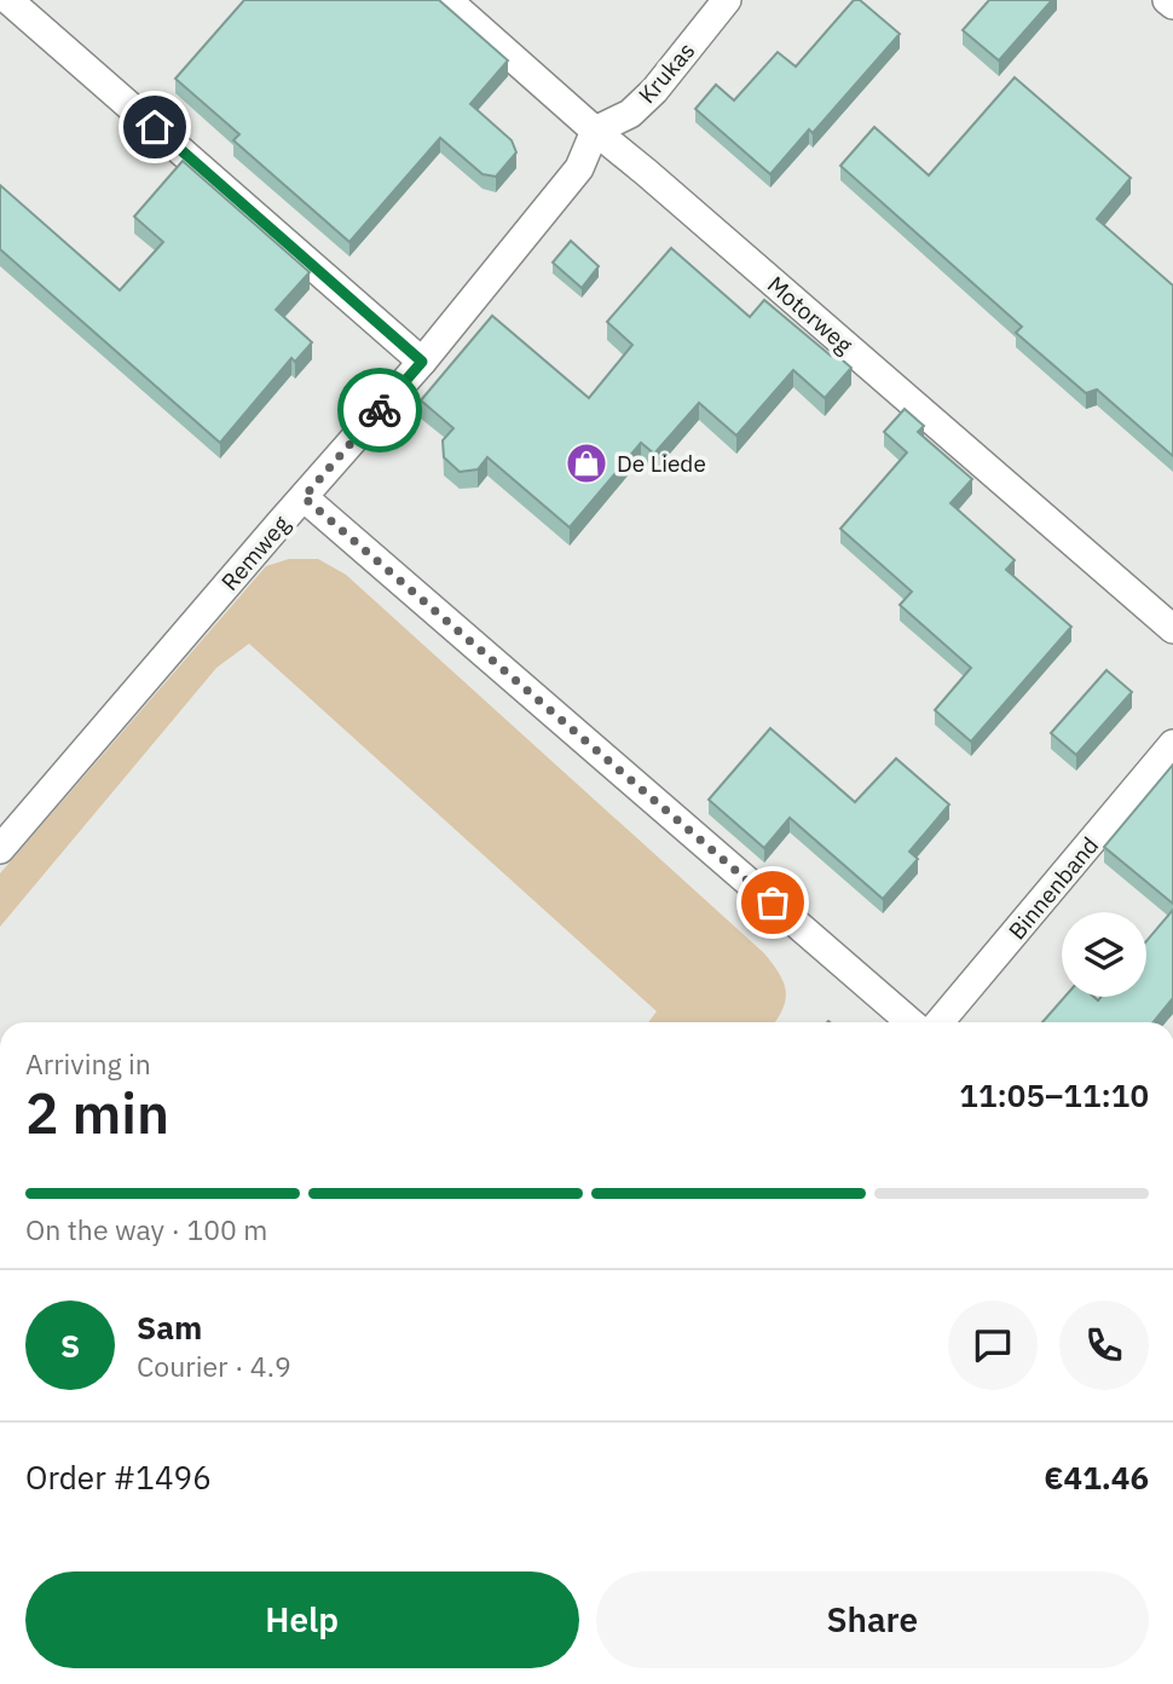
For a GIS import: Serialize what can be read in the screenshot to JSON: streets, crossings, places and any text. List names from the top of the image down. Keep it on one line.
{"streets":{"street":["Krukas","Motorweg","Remweg","Binnenband"]},"crossings":[["Krukas","Motorweg"],["Krukas","Remweg"],["Motorweg","Remweg"]],"places":{"shop":["De Liede"]},"page":{"heading":["2 min","Arriving in","11:05–11:10"],"panel":["Sam","Courier · 4.9","Order #1496","€41.46"],"bar":"On the way · 100 m","round":"S","buttons":["Help","Share"]}}
